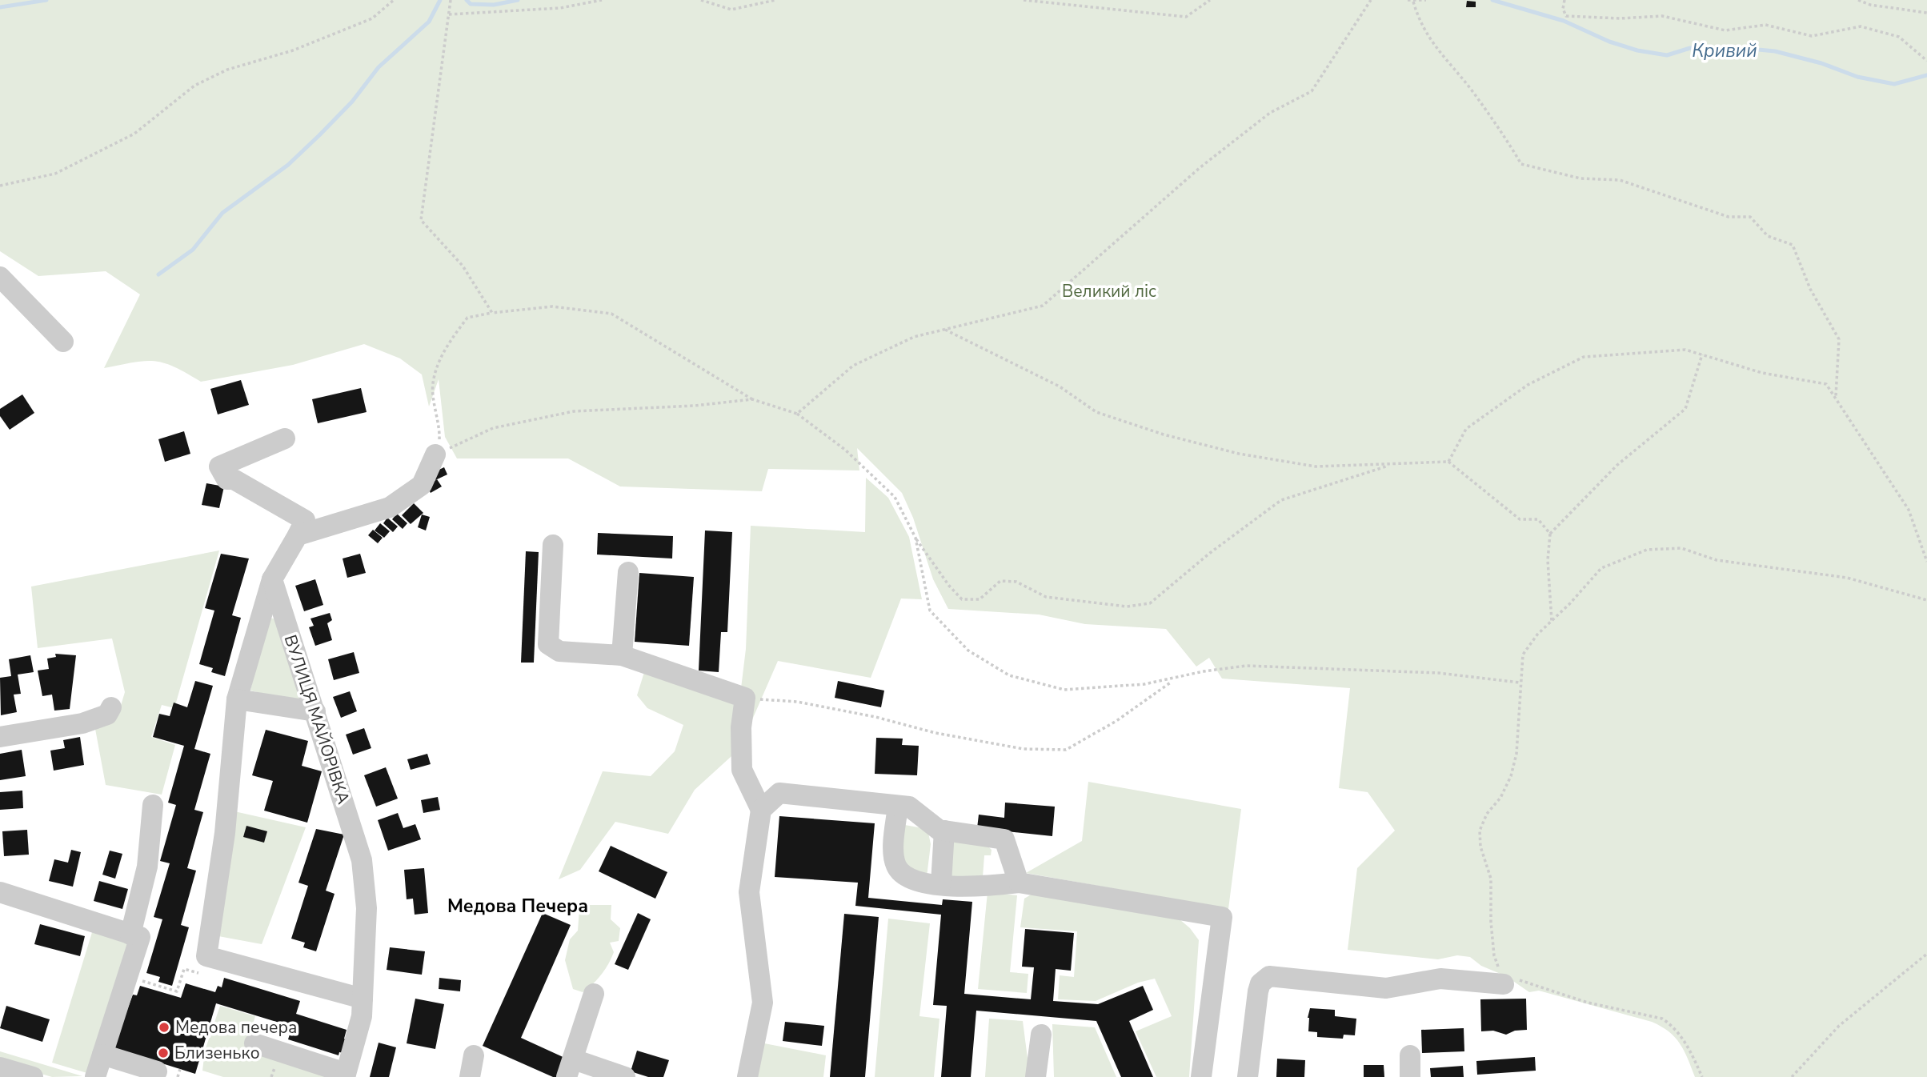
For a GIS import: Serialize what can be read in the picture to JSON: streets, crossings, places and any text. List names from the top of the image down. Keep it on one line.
{"streets":{"street":["ВУЛИЦЯ МАЙОРІВКА"]},"districts":["Медова Печера"],"water":["Кривий"],"parks":["Великий ліс"],"places":["Медова печера","Близенько"]}
